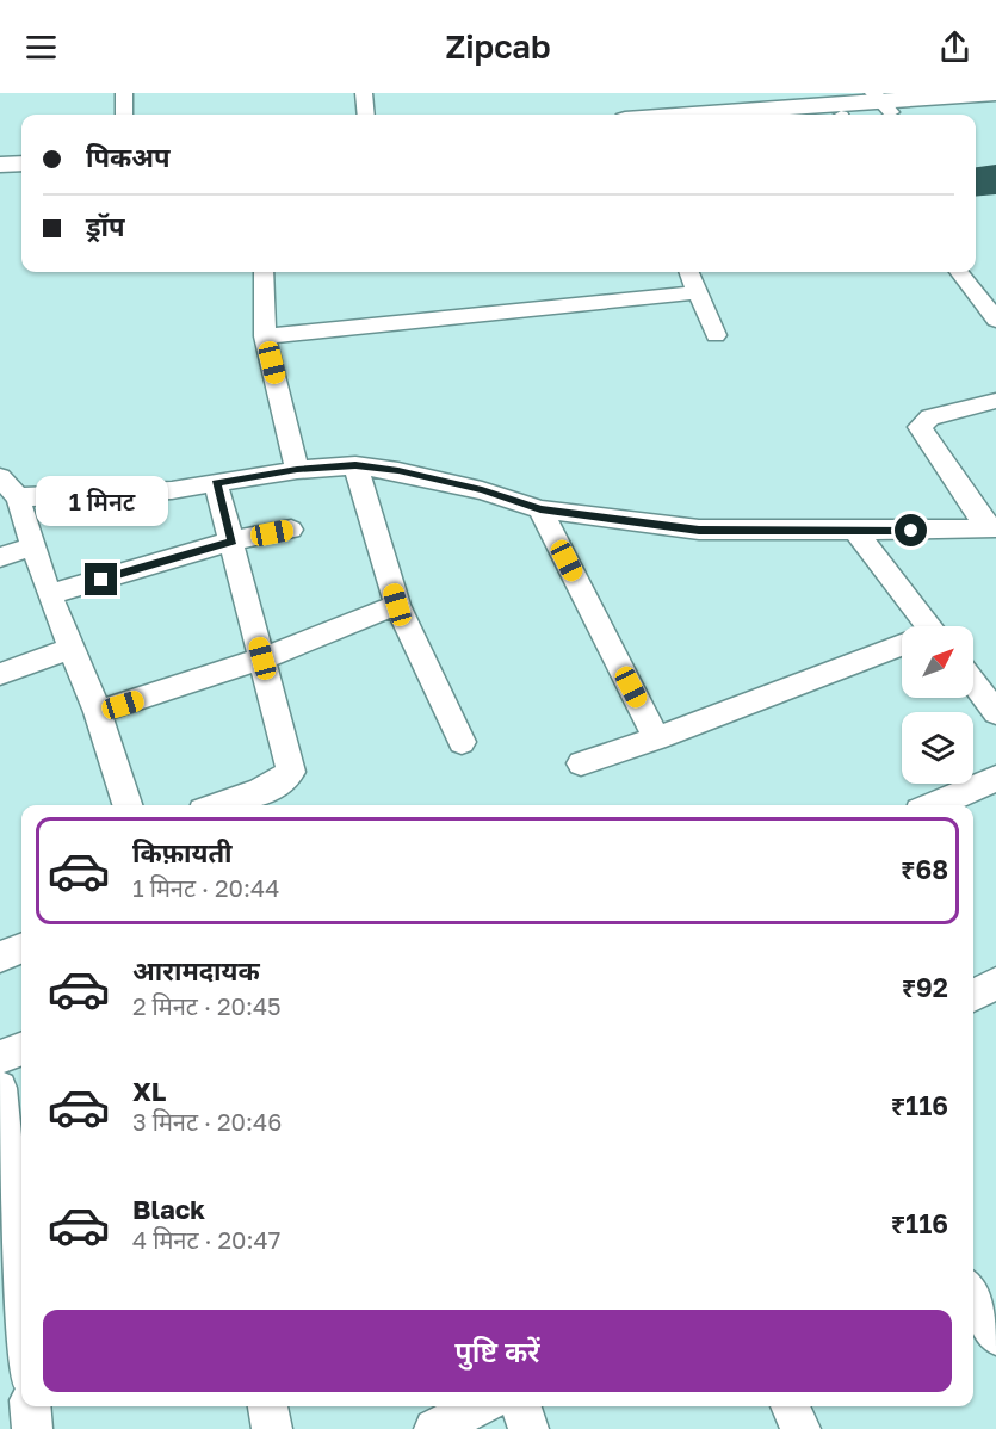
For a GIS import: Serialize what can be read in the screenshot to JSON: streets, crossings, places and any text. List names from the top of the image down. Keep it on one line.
{"north":"top right","page":{"header":"Zipcab","banner":["पिकअप","ड्रॉप"],"bubble":"1 मिनट","list":[{"name":"किफ़ायती","note":"1 मिनट · 20:44","value":"₹68"},{"name":"आरामदायक","note":"2 मिनट · 20:45","value":"₹92"},{"name":"XL","note":"3 मिनट · 20:46","value":"₹116"},{"name":"Black","note":"4 मिनट · 20:47","value":"₹116"}],"buttons":"पुष्टि करें"}}
